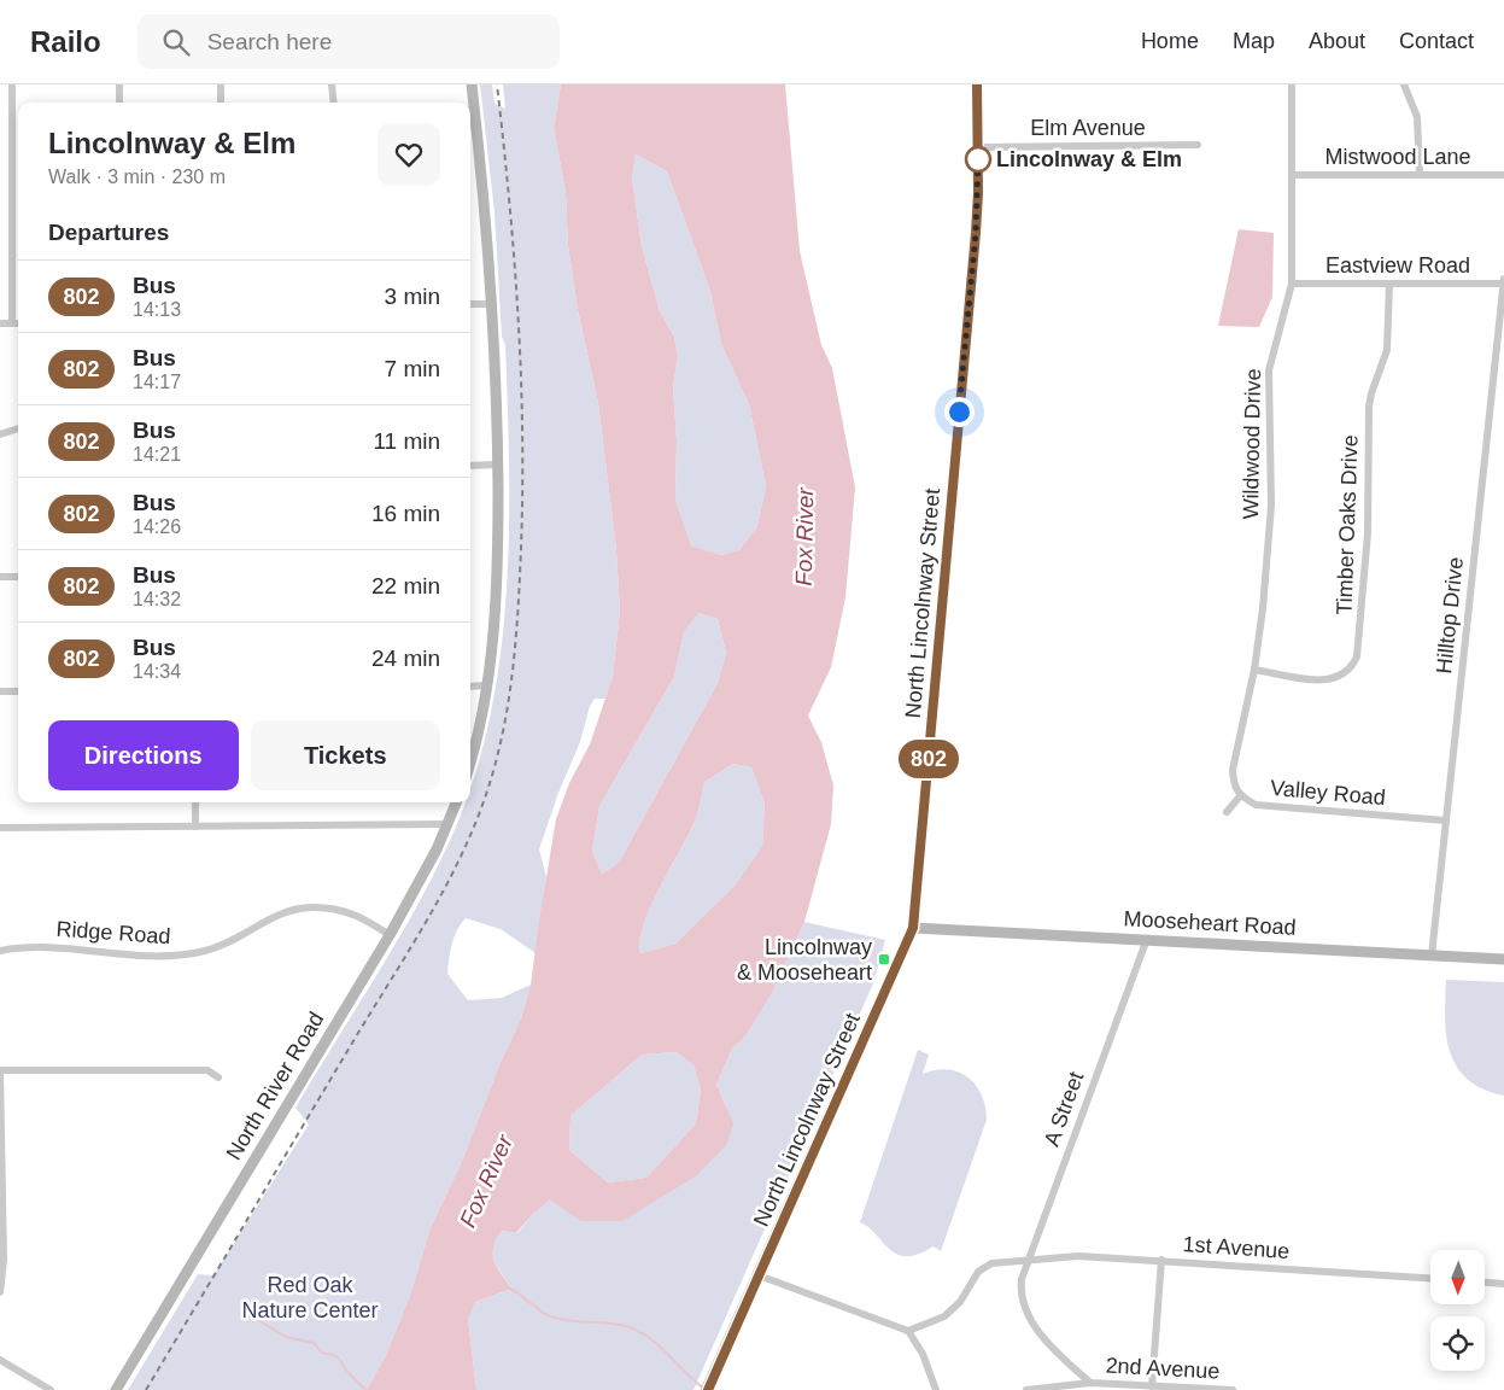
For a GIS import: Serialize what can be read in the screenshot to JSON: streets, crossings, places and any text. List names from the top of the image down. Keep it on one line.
{"streets":{"main road":["North Lincolnway Street","Mooseheart Road","North River Road"],"street":["Elm Avenue","Mistwood Lane","Eastview Road","Wildwood Drive","Timber Oaks Drive","Hilltop Drive","Valley Road","Ridge Road","A Street","1st Avenue","2nd Avenue"]},"crossings":[["Elm Avenue","North Lincolnway Street"],["Mistwood Lane","Wildwood Drive"],["Eastview Road","Wildwood Drive"],["Eastview Road","Timber Oaks Drive"],["Eastview Road","Hilltop Drive"],["Wildwood Drive","Timber Oaks Drive"],["Wildwood Drive","Valley Road"],["North Lincolnway Street","Mooseheart Road"],["Hilltop Drive","Valley Road"],["Hilltop Drive","Mooseheart Road"],["Mooseheart Road","A Street"],["Ridge Road","North River Road"],["A Street","1st Avenue"],["A Street","2nd Avenue"]],"water":["Fox River"],"parks":["Red Oak Nature Center"],"places":{"other":["Lincolnway & Elm"],"transit":["Lincolnway & Mooseheart"]},"lines":["bus line 802"],"north":"bottom","page":{"header":"Railo","search":"Search here","nav":["Home","Map","About","Contact"],"on_map":"802","heading":[["Lincolnway & Elm","Walk · 3 min · 230 m"],"Departures"],"list":[{"mark":"802","name":"Bus","note":"14:13","value":"3 min"},{"mark":"802","name":"Bus","note":"14:17","value":"7 min"},{"mark":"802","name":"Bus","note":"14:21","value":"11 min"},{"mark":"802","name":"Bus","note":"14:26","value":"16 min"},{"mark":"802","name":"Bus","note":"14:32","value":"22 min"},{"mark":"802","name":"Bus","note":"14:34","value":"24 min"}],"buttons":["Directions","Tickets"]}}
